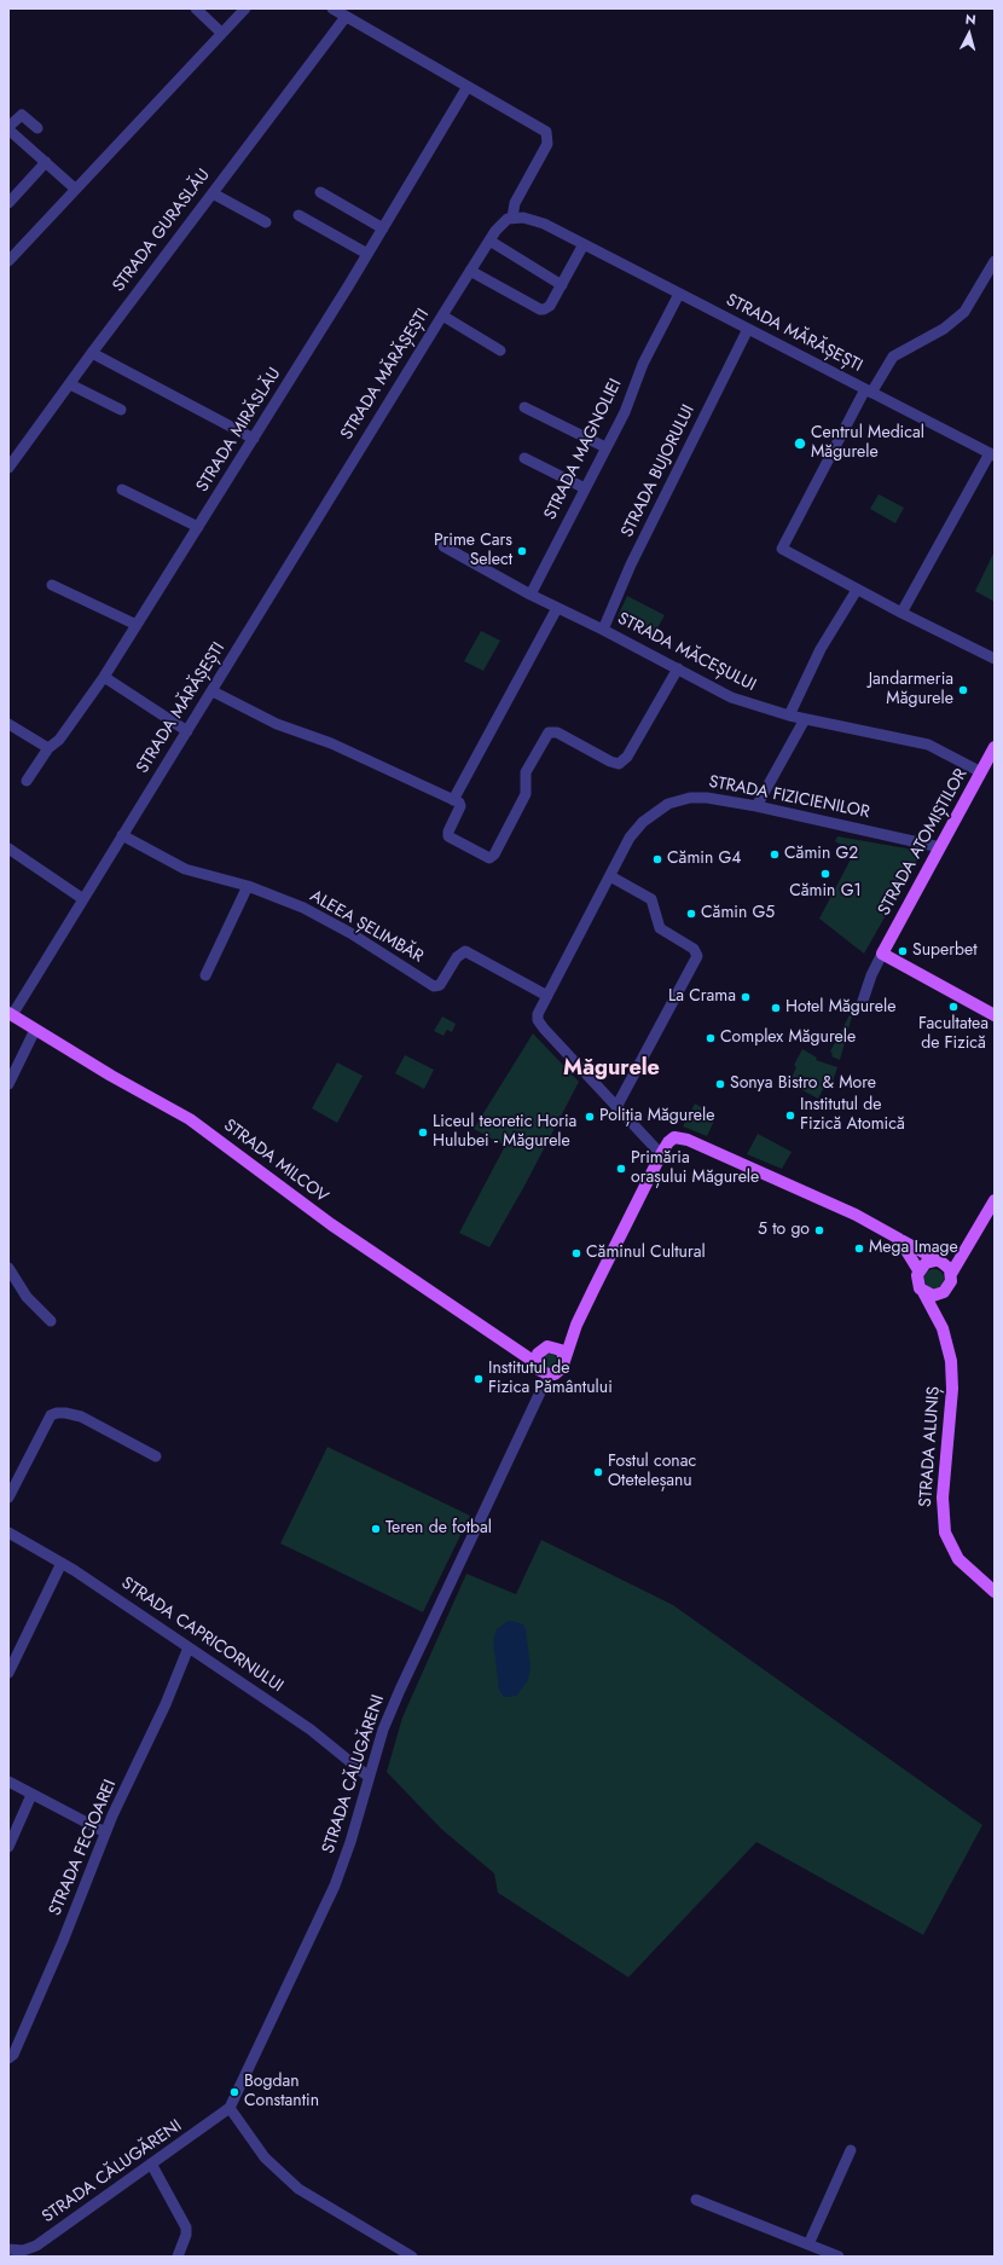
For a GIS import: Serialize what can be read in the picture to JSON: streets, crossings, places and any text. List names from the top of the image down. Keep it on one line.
{"streets":{"main road":["STRADA ATOMIȘTILOR","STRADA MILCOV","STRADA ALUNIȘ"],"street":["STRADA GURASLĂU","STRADA MĂRĂȘEȘTI","STRADA MIRĂSLĂU","STRADA MAGNOLIEI","STRADA BUJORULUI","STRADA MĂCEȘULUI","STRADA FIZICIENILOR","ALEEA ȘELIMBĂR","STRADA CAPRICORNULUI","STRADA CĂLUGĂRENI","STRADA FECIOAREI"]},"crossings":[["STRADA MĂRĂȘEȘTI","STRADA MAGNOLIEI"],["STRADA MĂRĂȘEȘTI","STRADA BUJORULUI"],["STRADA MĂRĂȘEȘTI","ALEEA ȘELIMBĂR"],["STRADA MĂRĂȘEȘTI","STRADA MILCOV"],["STRADA MAGNOLIEI","STRADA MĂCEȘULUI"],["STRADA BUJORULUI","STRADA MĂCEȘULUI"],["STRADA MĂCEȘULUI","STRADA ATOMIȘTILOR"],["STRADA FIZICIENILOR","STRADA ATOMIȘTILOR"],["STRADA FIZICIENILOR","ALEEA ȘELIMBĂR"],["STRADA MILCOV","STRADA CĂLUGĂRENI"],["STRADA CAPRICORNULUI","STRADA CĂLUGĂRENI"],["STRADA CAPRICORNULUI","STRADA FECIOAREI"]],"districts":["Măgurele"],"places":["Centrul Medical Măgurele","Prime Cars Select","Jandarmeria Măgurele","Cămin G2","Cămin G4","Cămin G1","Cămin G5","Superbet","La Crama","Facultatea de Fizică","Hotel Măgurele","Complex Măgurele","Sonya Bistro & More","Institutul de Fizică Atomică","Poliția Măgurele","Liceul teoretic Horia Hulubei - Măgurele","Primăria orașului Măgurele","5 to go","Mega Image","Căminul Cultural","Institutul de Fizica Pământului","Fostul conac Oteteleșanu","Teren de fotbal","Bogdan Constantin"],"north":"top"}
